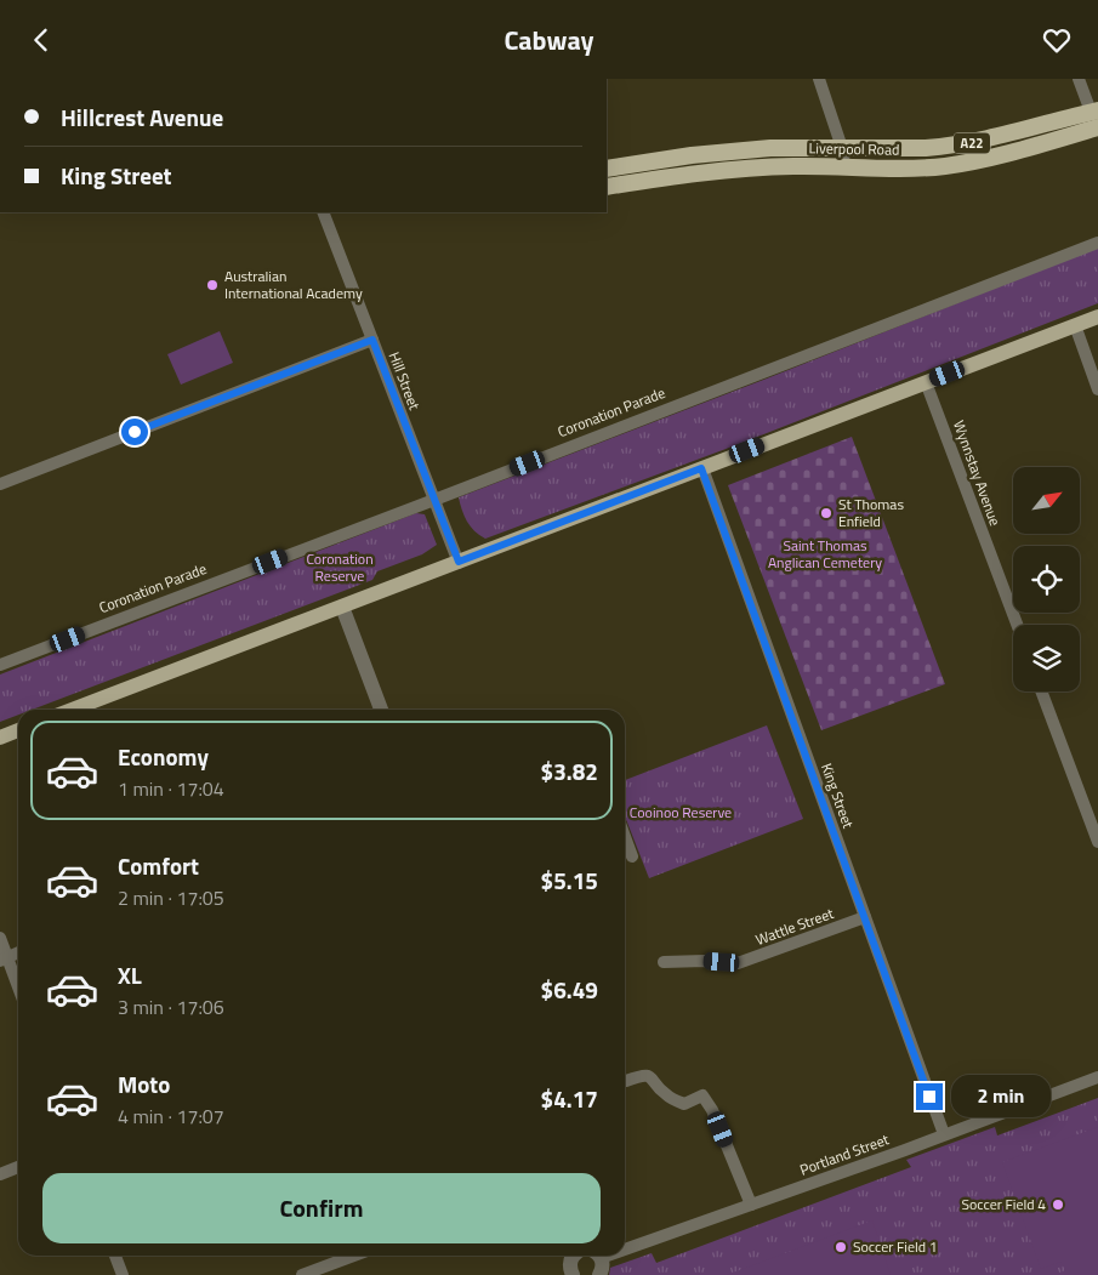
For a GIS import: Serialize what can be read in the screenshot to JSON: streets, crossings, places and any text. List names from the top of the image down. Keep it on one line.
{"streets":{"highway":["A22","Liverpool Road"],"street":["Hill Street","Coronation Parade","Wynnstay Avenue","King Street","Wattle Street","Portland Street"]},"crossings":[["Hill Street","Coronation Parade"],["King Street","Wattle Street"],["King Street","Portland Street"]],"parks":["Saint Thomas Anglican Cemetery","Coronation Reserve","Cooinoo Reserve"],"places":["Australian International Academy","St Thomas Enfield","Soccer Field 4","Soccer Field 1"],"north":"top right","page":{"header":"Cabway","banner":["Hillcrest Avenue","King Street"],"list":[{"name":"Economy","note":"1 min · 17:04","value":"$3.82"},{"name":"Comfort","note":"2 min · 17:05","value":"$5.15"},{"name":"XL","note":"3 min · 17:06","value":"$6.49"},{"name":"Moto","note":"4 min · 17:07","value":"$4.17"}],"bubble":"2 min","buttons":"Confirm"}}
